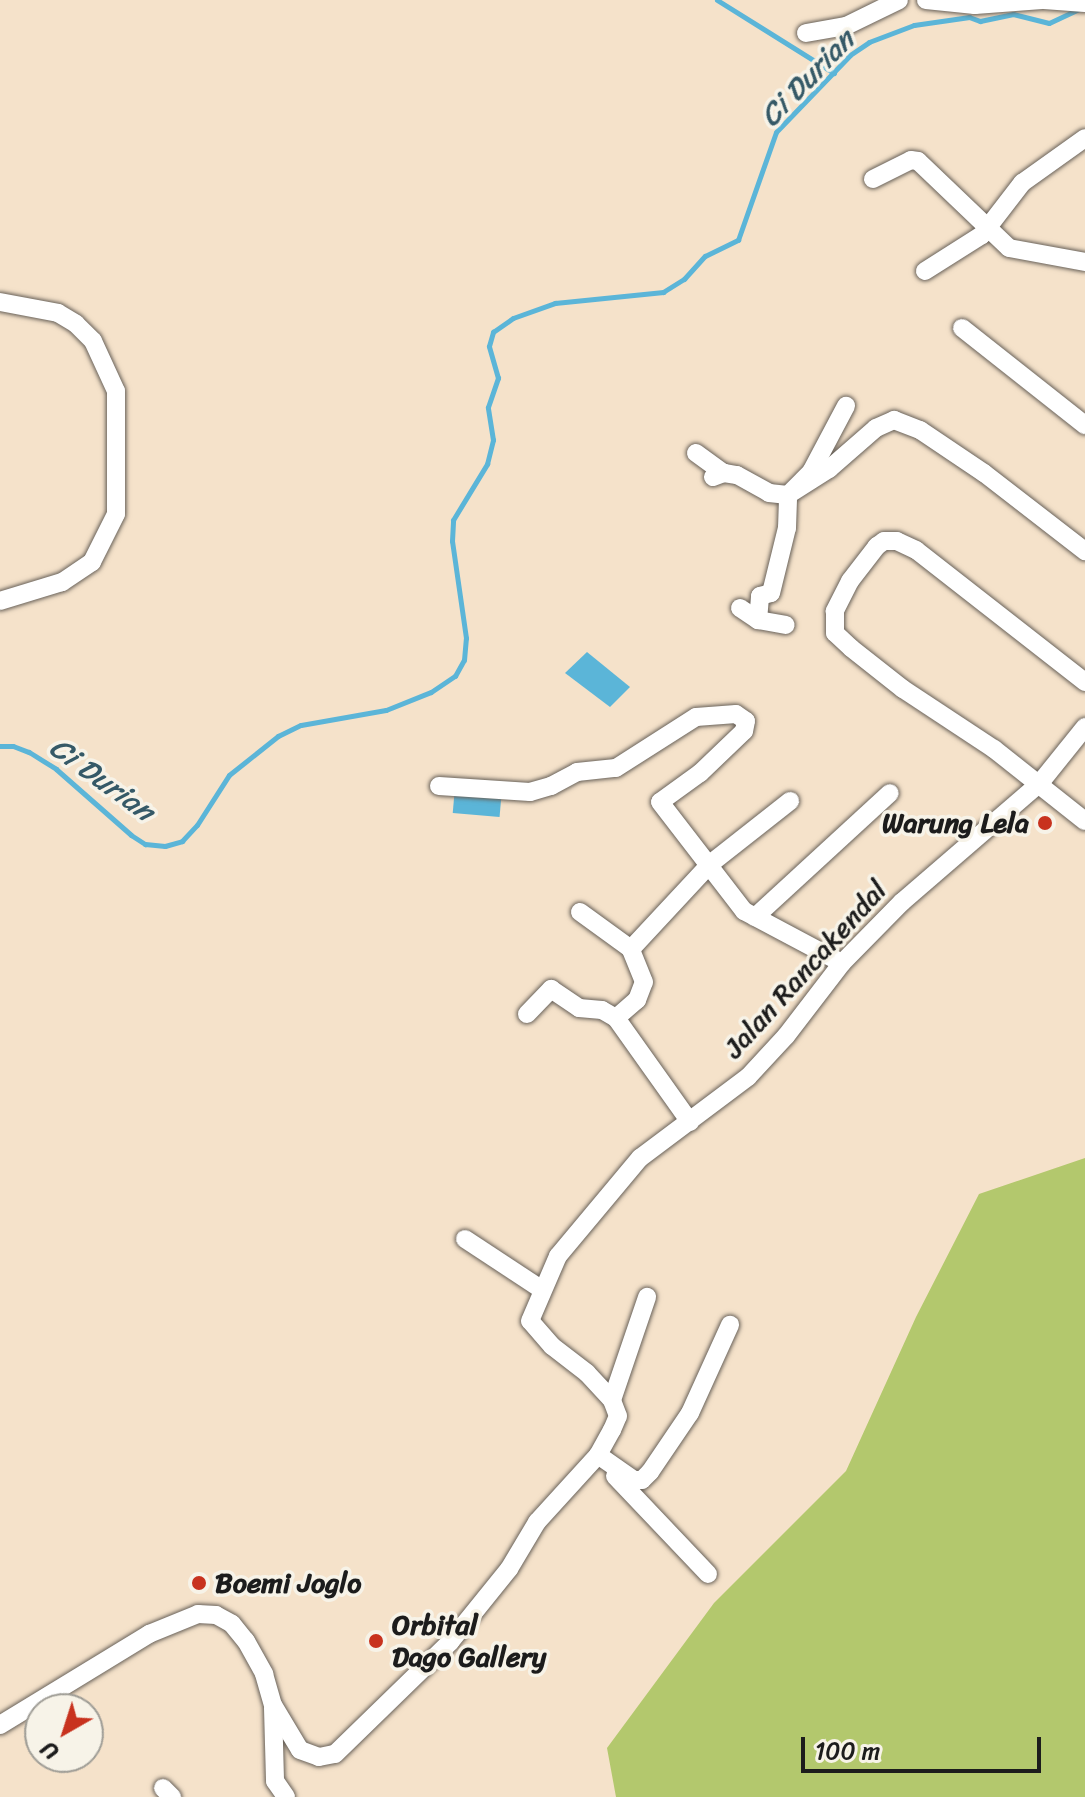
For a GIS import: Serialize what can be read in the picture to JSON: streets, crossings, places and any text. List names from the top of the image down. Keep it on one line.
{"streets":{"street":["Jalan Rancakendal"]},"water":["Ci Durian"],"places":["Warung Lela","Boemi Joglo","Orbital Dago Gallery"],"scale_bar":"100 m","north":"bottom left"}
